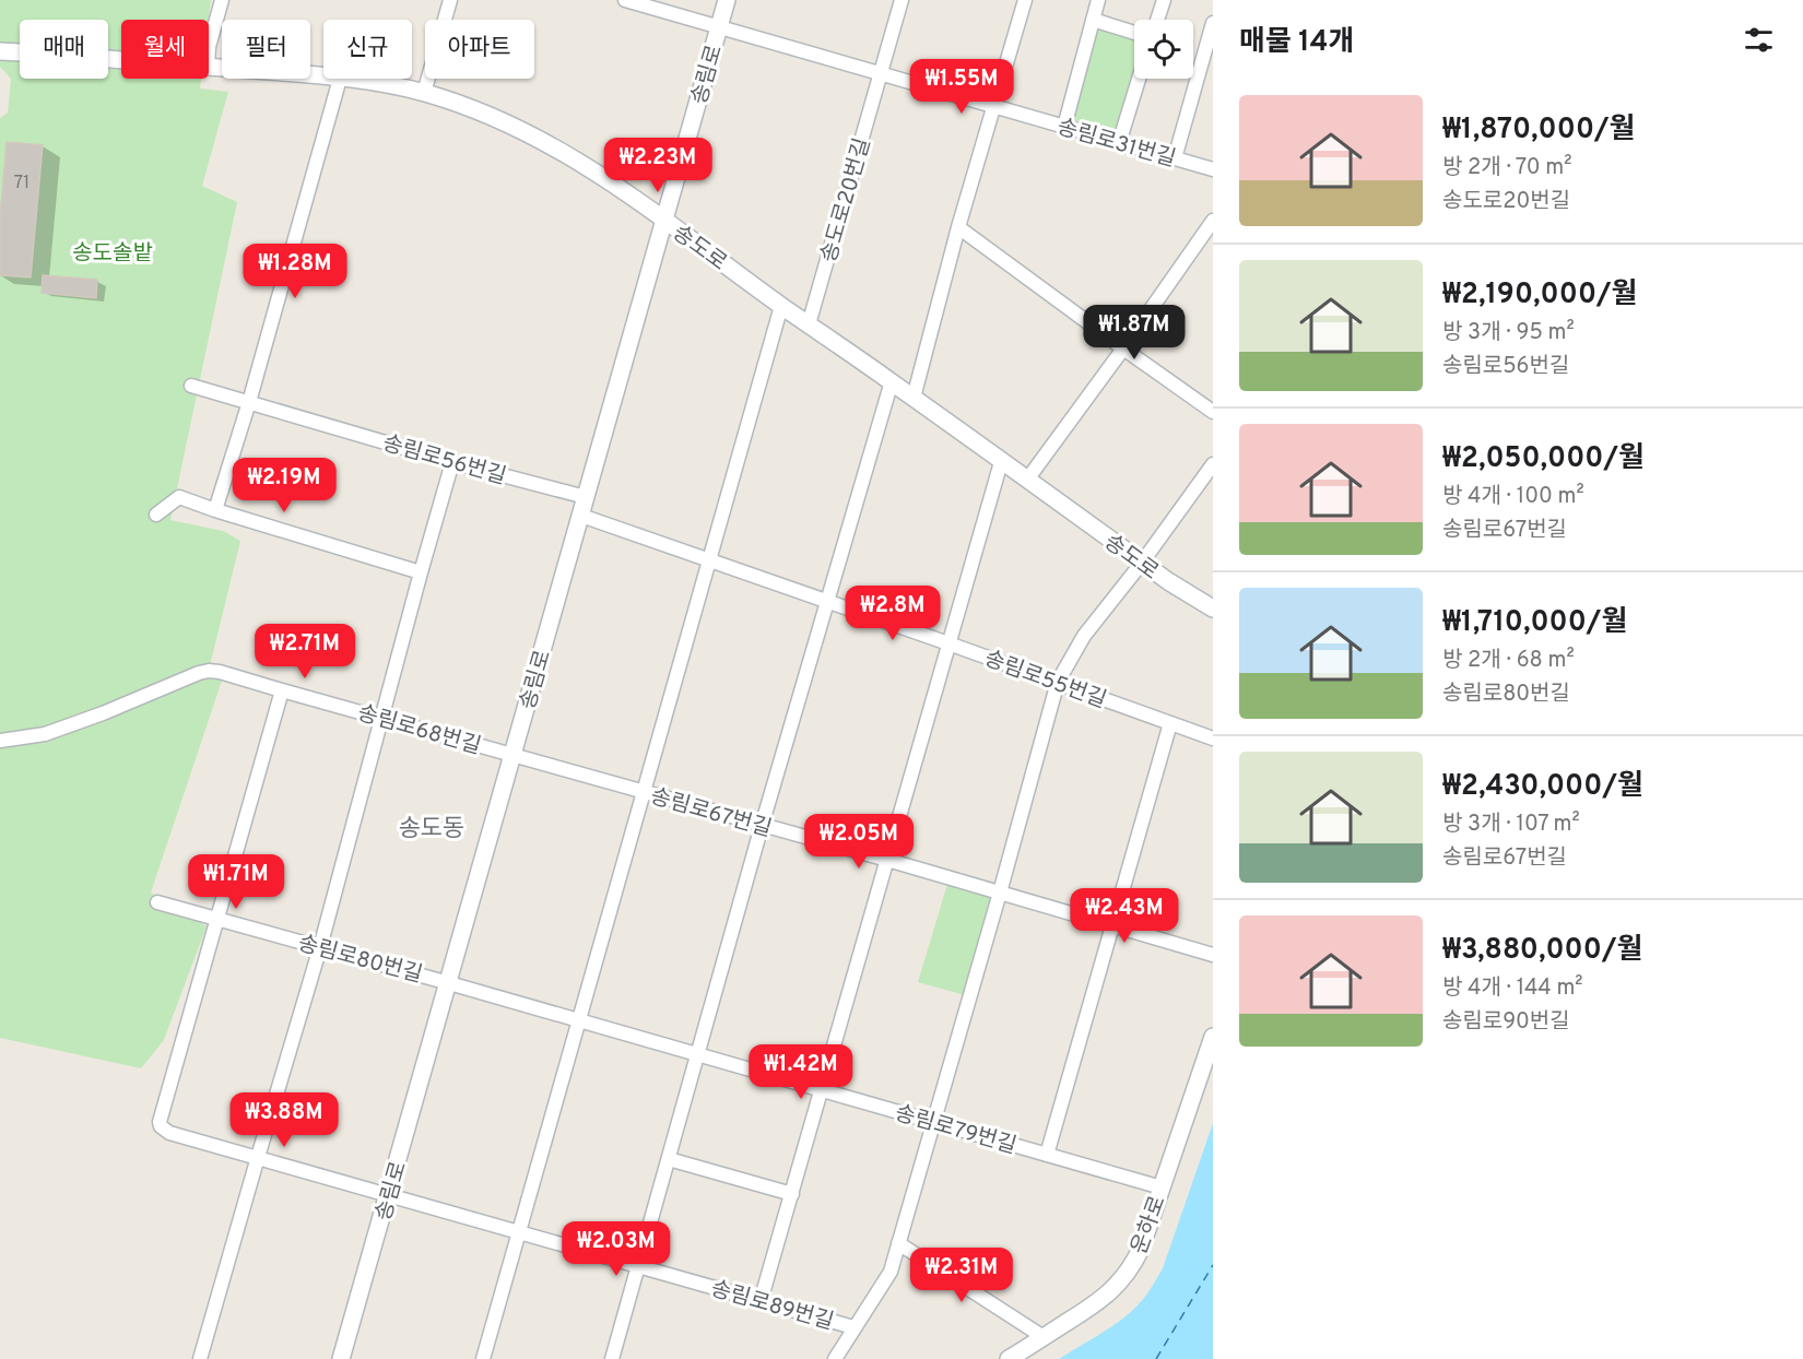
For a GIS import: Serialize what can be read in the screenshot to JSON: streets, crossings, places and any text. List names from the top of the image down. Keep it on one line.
{"streets":{"street":["송림로","송림로31번길","송도로20번길","송도로","송림로56번길","송림로55번길","송림로68번길","송림로67번길","송림로80번길","송림로79번길","운하로","송림로89번길"]},"crossings":[["송림로","송림로31번길"],["송림로","송도로"],["송림로","송림로56번길"],["송림로","송림로55번길"],["송림로","송림로68번길"],["송림로","송림로67번길"],["송림로","송림로80번길"],["송림로","송림로79번길"],["송림로","송림로89번길"],["송림로31번길","송도로20번길"],["송도로20번길","송도로"],["송림로68번길","송림로67번길"],["송림로80번길","송림로79번길"],["송림로80번길","송림로89번길"],["송림로79번길","운하로"]],"districts":["송도동"],"parks":["송도솔밭"],"house_numbers":["71"],"page":{"heading":"매물 14개","chip":["매매","월세","필터","신규","아파트"],"price":["₩1.55M","₩2.23M","₩1.28M","₩1.87M","₩2.19M","₩2.8M","₩2.71M","₩2.05M","₩1.71M","₩2.43M","₩1.42M","₩3.88M","₩2.03M","₩2.31M"],"list":[{"name":"₩1,870,000/월","note":"방 2개 · 70 m² · 송도로20번길"},{"name":"₩2,190,000/월","note":"방 3개 · 95 m² · 송림로56번길"},{"name":"₩2,050,000/월","note":"방 4개 · 100 m² · 송림로67번길"},{"name":"₩1,710,000/월","note":"방 2개 · 68 m² · 송림로80번길"},{"name":"₩2,430,000/월","note":"방 3개 · 107 m² · 송림로67번길"},{"name":"₩3,880,000/월","note":"방 4개 · 144 m² · 송림로90번길"}]}}
